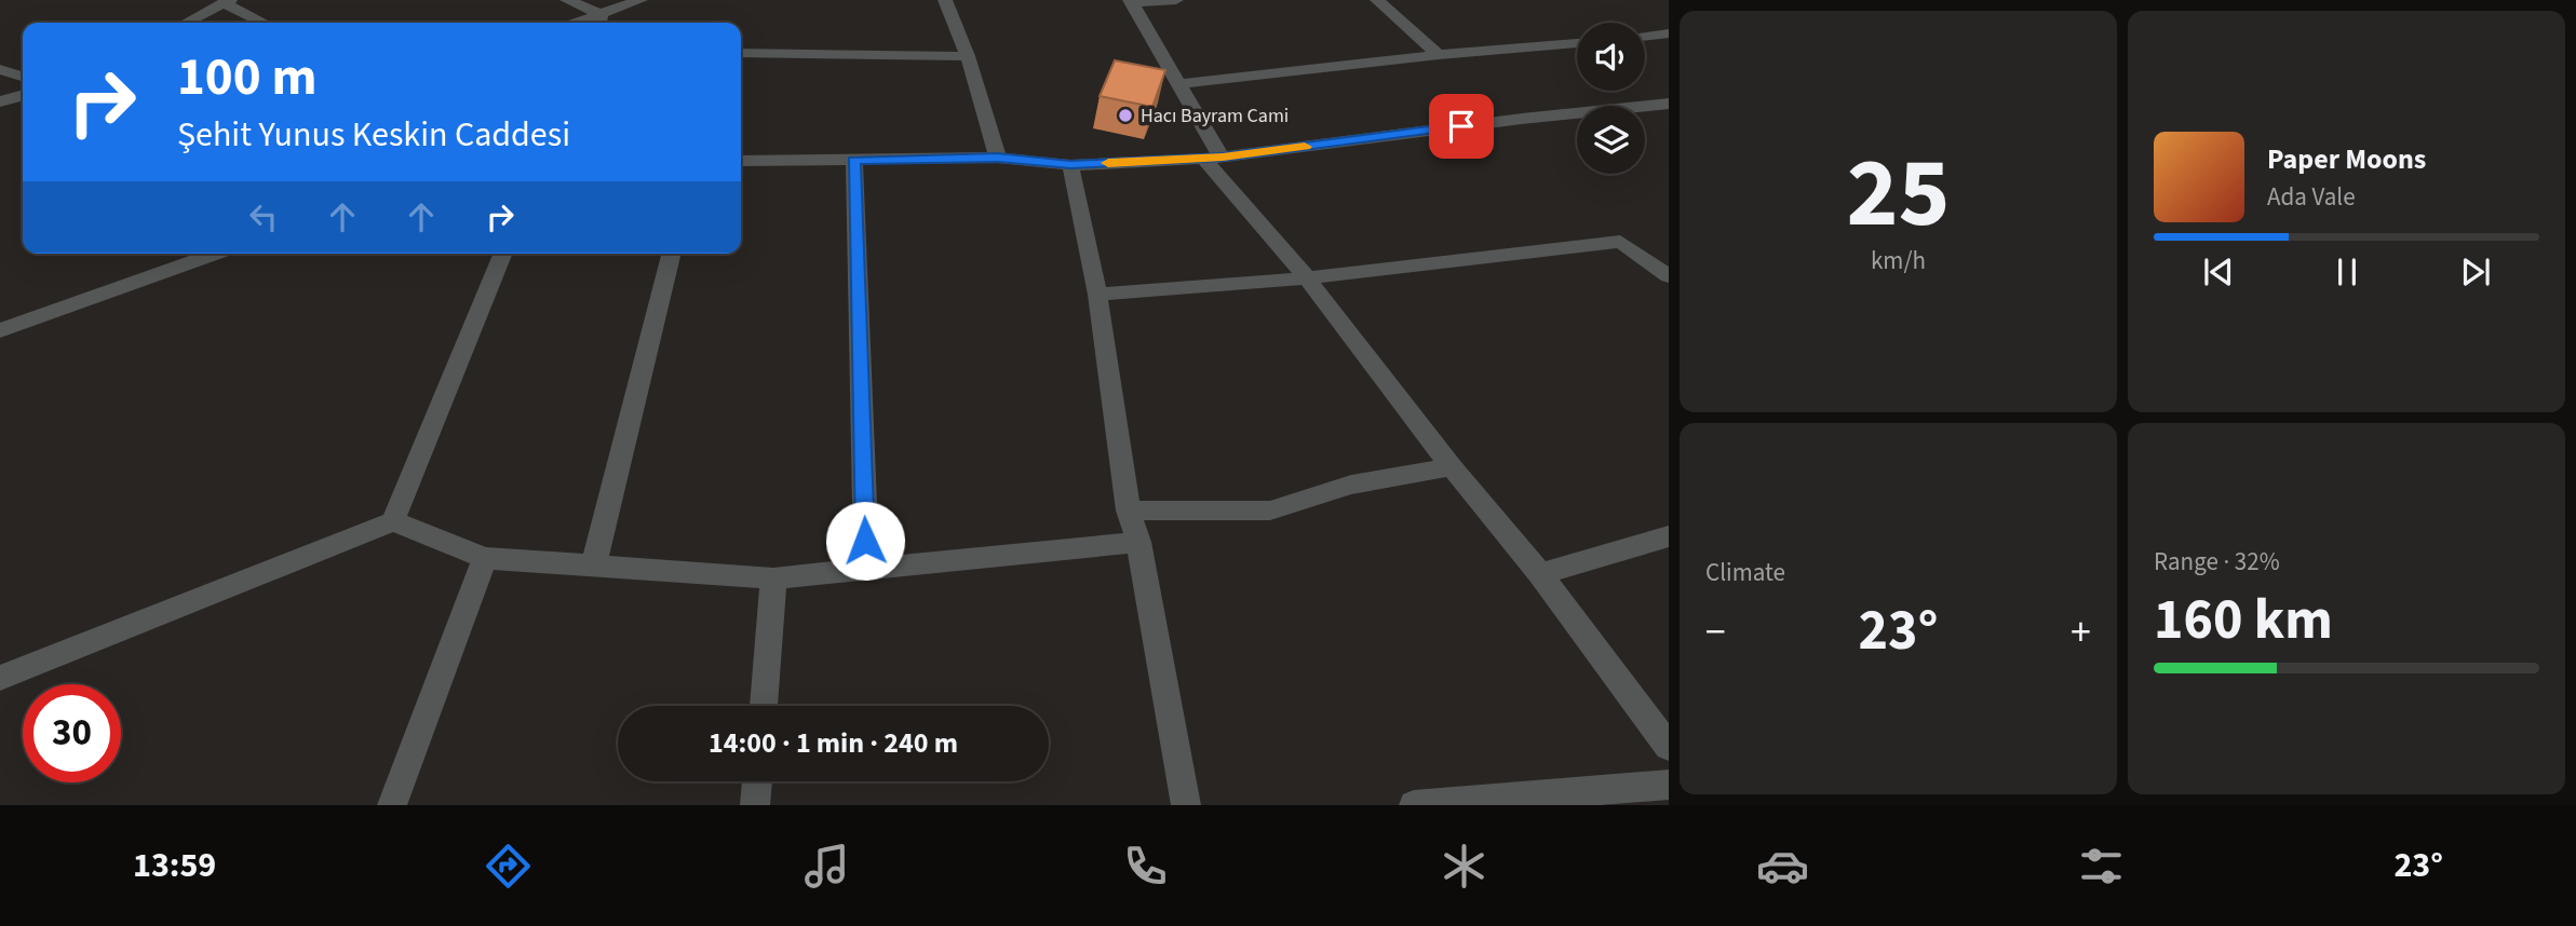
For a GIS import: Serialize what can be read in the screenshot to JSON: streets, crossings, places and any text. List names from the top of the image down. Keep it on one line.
{"places":["Hacı Bayram Cami"],"page":{"tile":[["25","km/h"],"Climate",["Range · 32%","160 km"]],"turn":["100 m","Şehit Yunus Keskin Caddesi"],"song":["Paper Moons","Ada Vale"],"heat":["−","23°","+"],"limit":"30","trip":"14:00 · 1 min · 240 m","tabs":["13:59","23°"]}}
